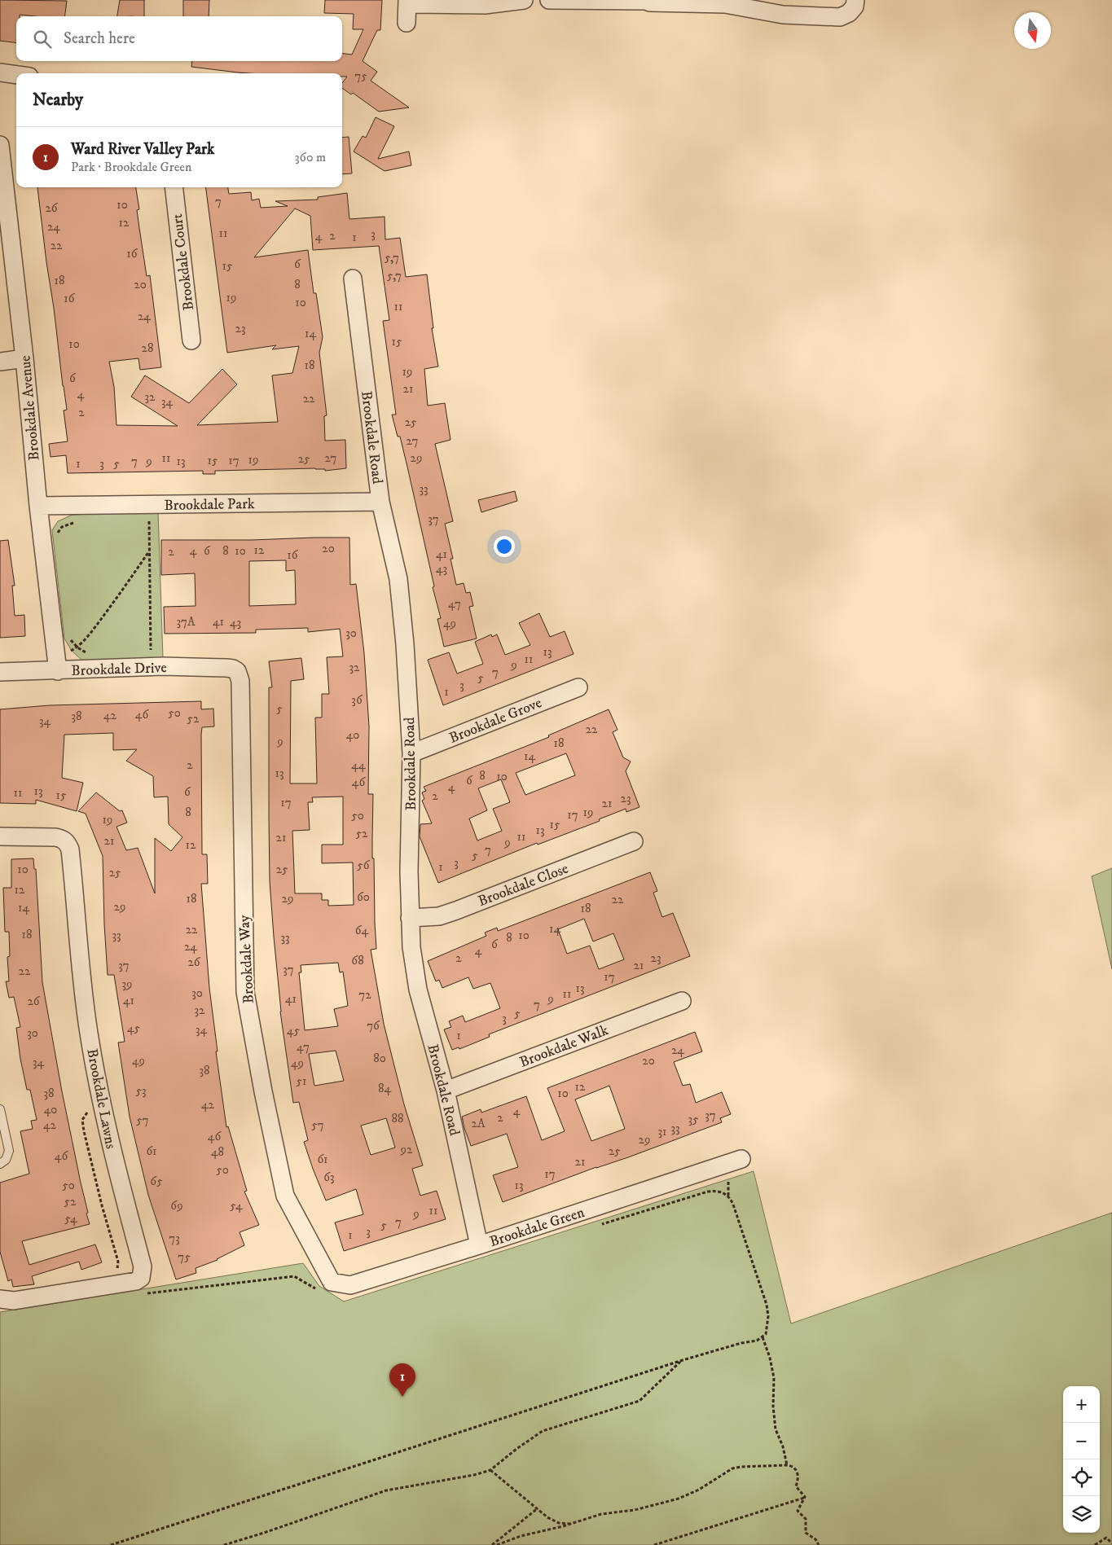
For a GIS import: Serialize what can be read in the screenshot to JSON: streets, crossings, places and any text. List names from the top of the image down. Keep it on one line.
{"streets":{"street":["Brookdale Court","Brookdale Avenue","Brookdale Road","Brookdale Park","Brookdale Drive","Brookdale Grove","Brookdale Close","Brookdale Way","Brookdale Walk","Brookdale Lawns","Brookdale Green"]},"crossings":[["Brookdale Avenue","Brookdale Park"],["Brookdale Avenue","Brookdale Drive"],["Brookdale Road","Brookdale Park"],["Brookdale Road","Brookdale Grove"],["Brookdale Road","Brookdale Close"],["Brookdale Road","Brookdale Walk"],["Brookdale Road","Brookdale Green"],["Brookdale Drive","Brookdale Way"],["Brookdale Way","Brookdale Green"]],"house_numbers":["75","7","10","26","12","24","11","3","2","4","1","22","16","5,7","6","15","5,7","18","20","8","19","16","10","11","24","23","14","15","10","28","18","19","6","21","4","32","22","34","2","25","27","11","27","29","25","19","15","17","7","9","13","1","3","5","33","37","20","12","4","6","8","10","2","41","16","43","47","37A","41","43","49","30","13","11","9","32","7","5","3","1","36","5","50","46","42","38","52","34","22","40","9","18","14","2","44","13","8","10","6","46","4","13","6","11","15","2","23","17","21","8","19","17","50","19","15","13","52","11","21","21","9","12","7","5","3","56","1","10","25","25","12","60","18","29","22","29","14","18","14","22","64","18","33","10","33","8","6","24","4","2","23","68","26","37","21","37","22","17","39","13","30","11","72","41","9","41","26","7","32","5","3","76","45","34","45","30","1","47","24","80","49","20","34","49","38","51","12","84","53","38","10","42","40","4","37","2","88","35","57","2A","42","57","33","31","46","29","92","61","25","48","46","61","21","50","17","63","65","50","13","52","69","54","11","9","54","7","5","3","1","73","75"],"north":"bottom","page":{"search":"Search here","heading":"Nearby","list":[{"mark":"1","name":"Ward River Valley Park","note":"Park · Brookdale Green","value":"360 m"}],"pins":"1","map_buttons":["+","−"]}}
